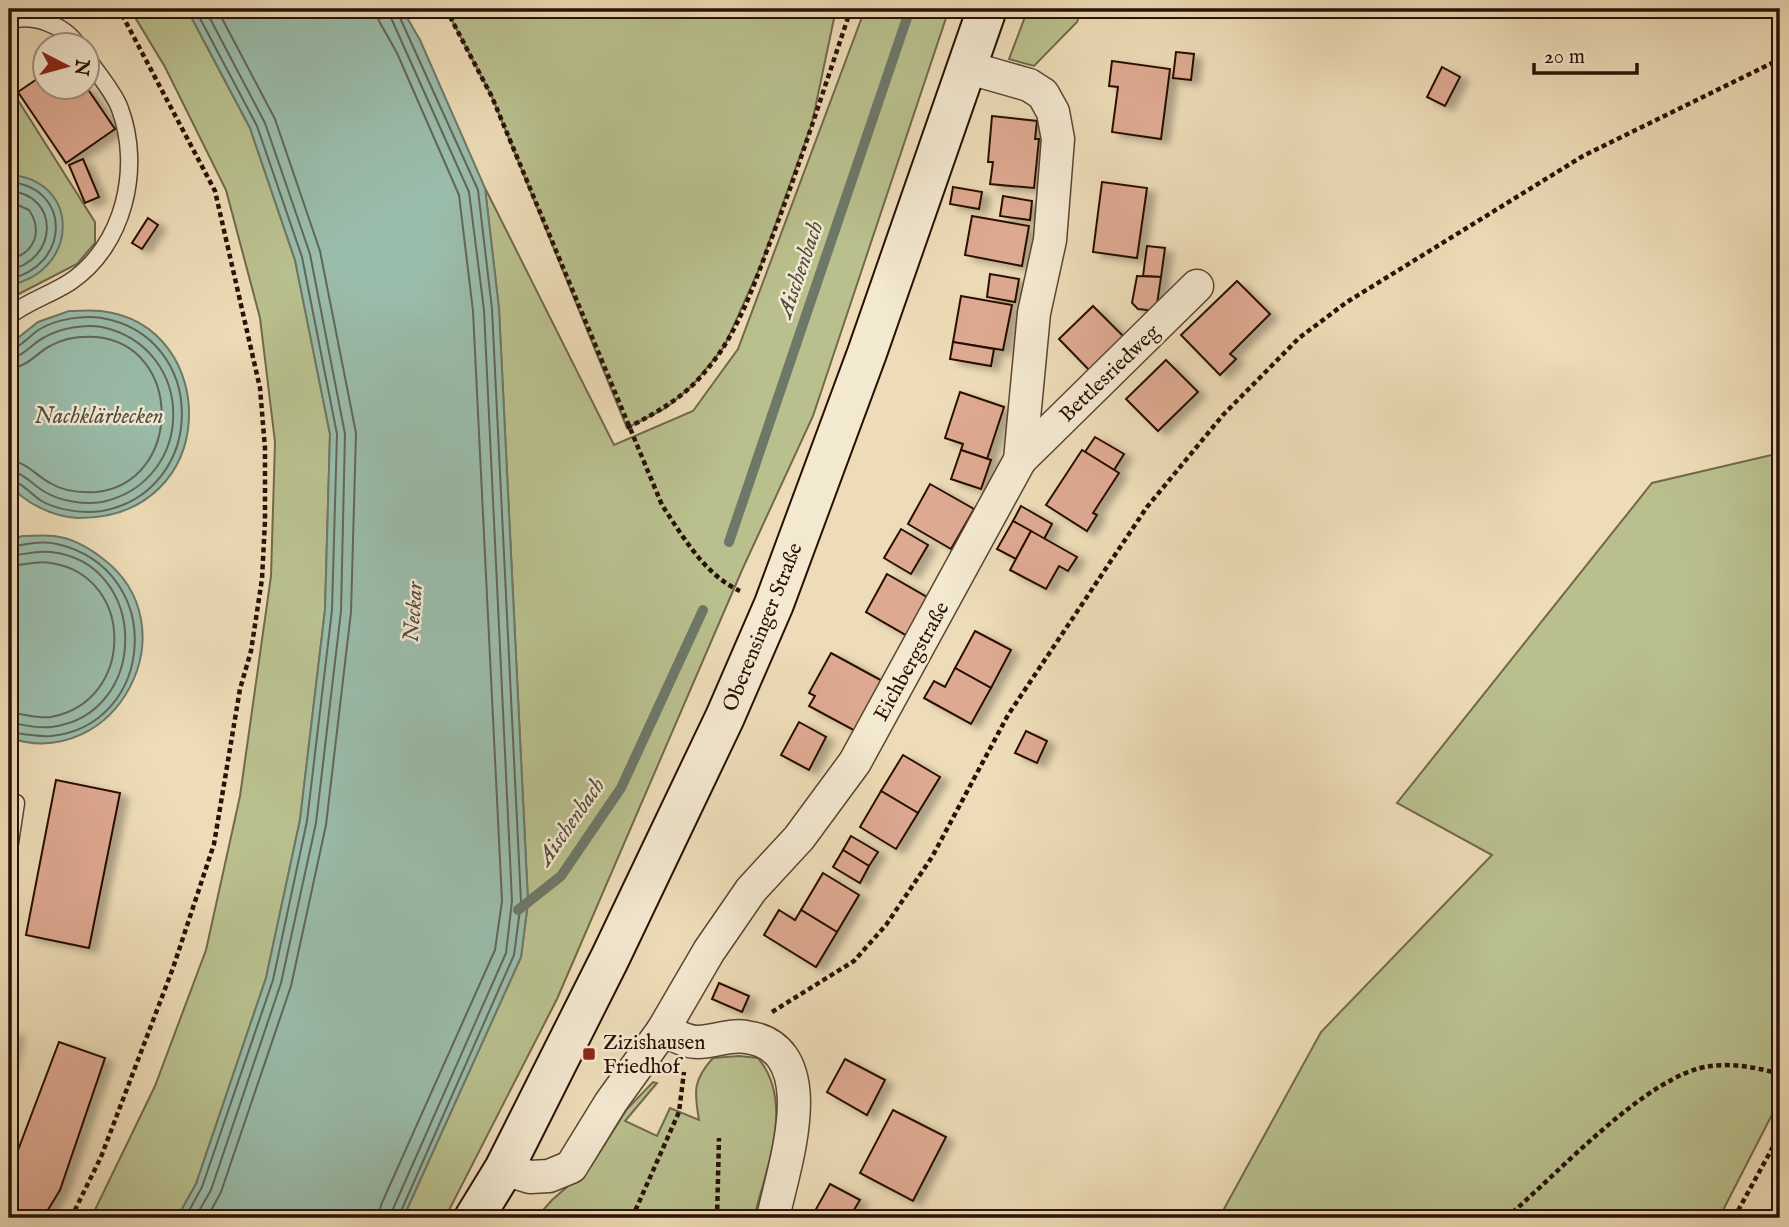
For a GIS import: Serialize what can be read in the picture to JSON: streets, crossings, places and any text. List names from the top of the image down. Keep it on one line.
{"streets":{"street":["Bettlesriedweg","Oberensinger Straße","Eichbergstraße"]},"crossings":[["Bettlesriedweg","Eichbergstraße"],["Oberensinger Straße","Eichbergstraße"]],"water":["Aischenbach","Nachklärbecken","Neckar"],"places":{"transit":["Zizishausen Friedhof"]},"scale_bar":"20 m","north":"right"}
